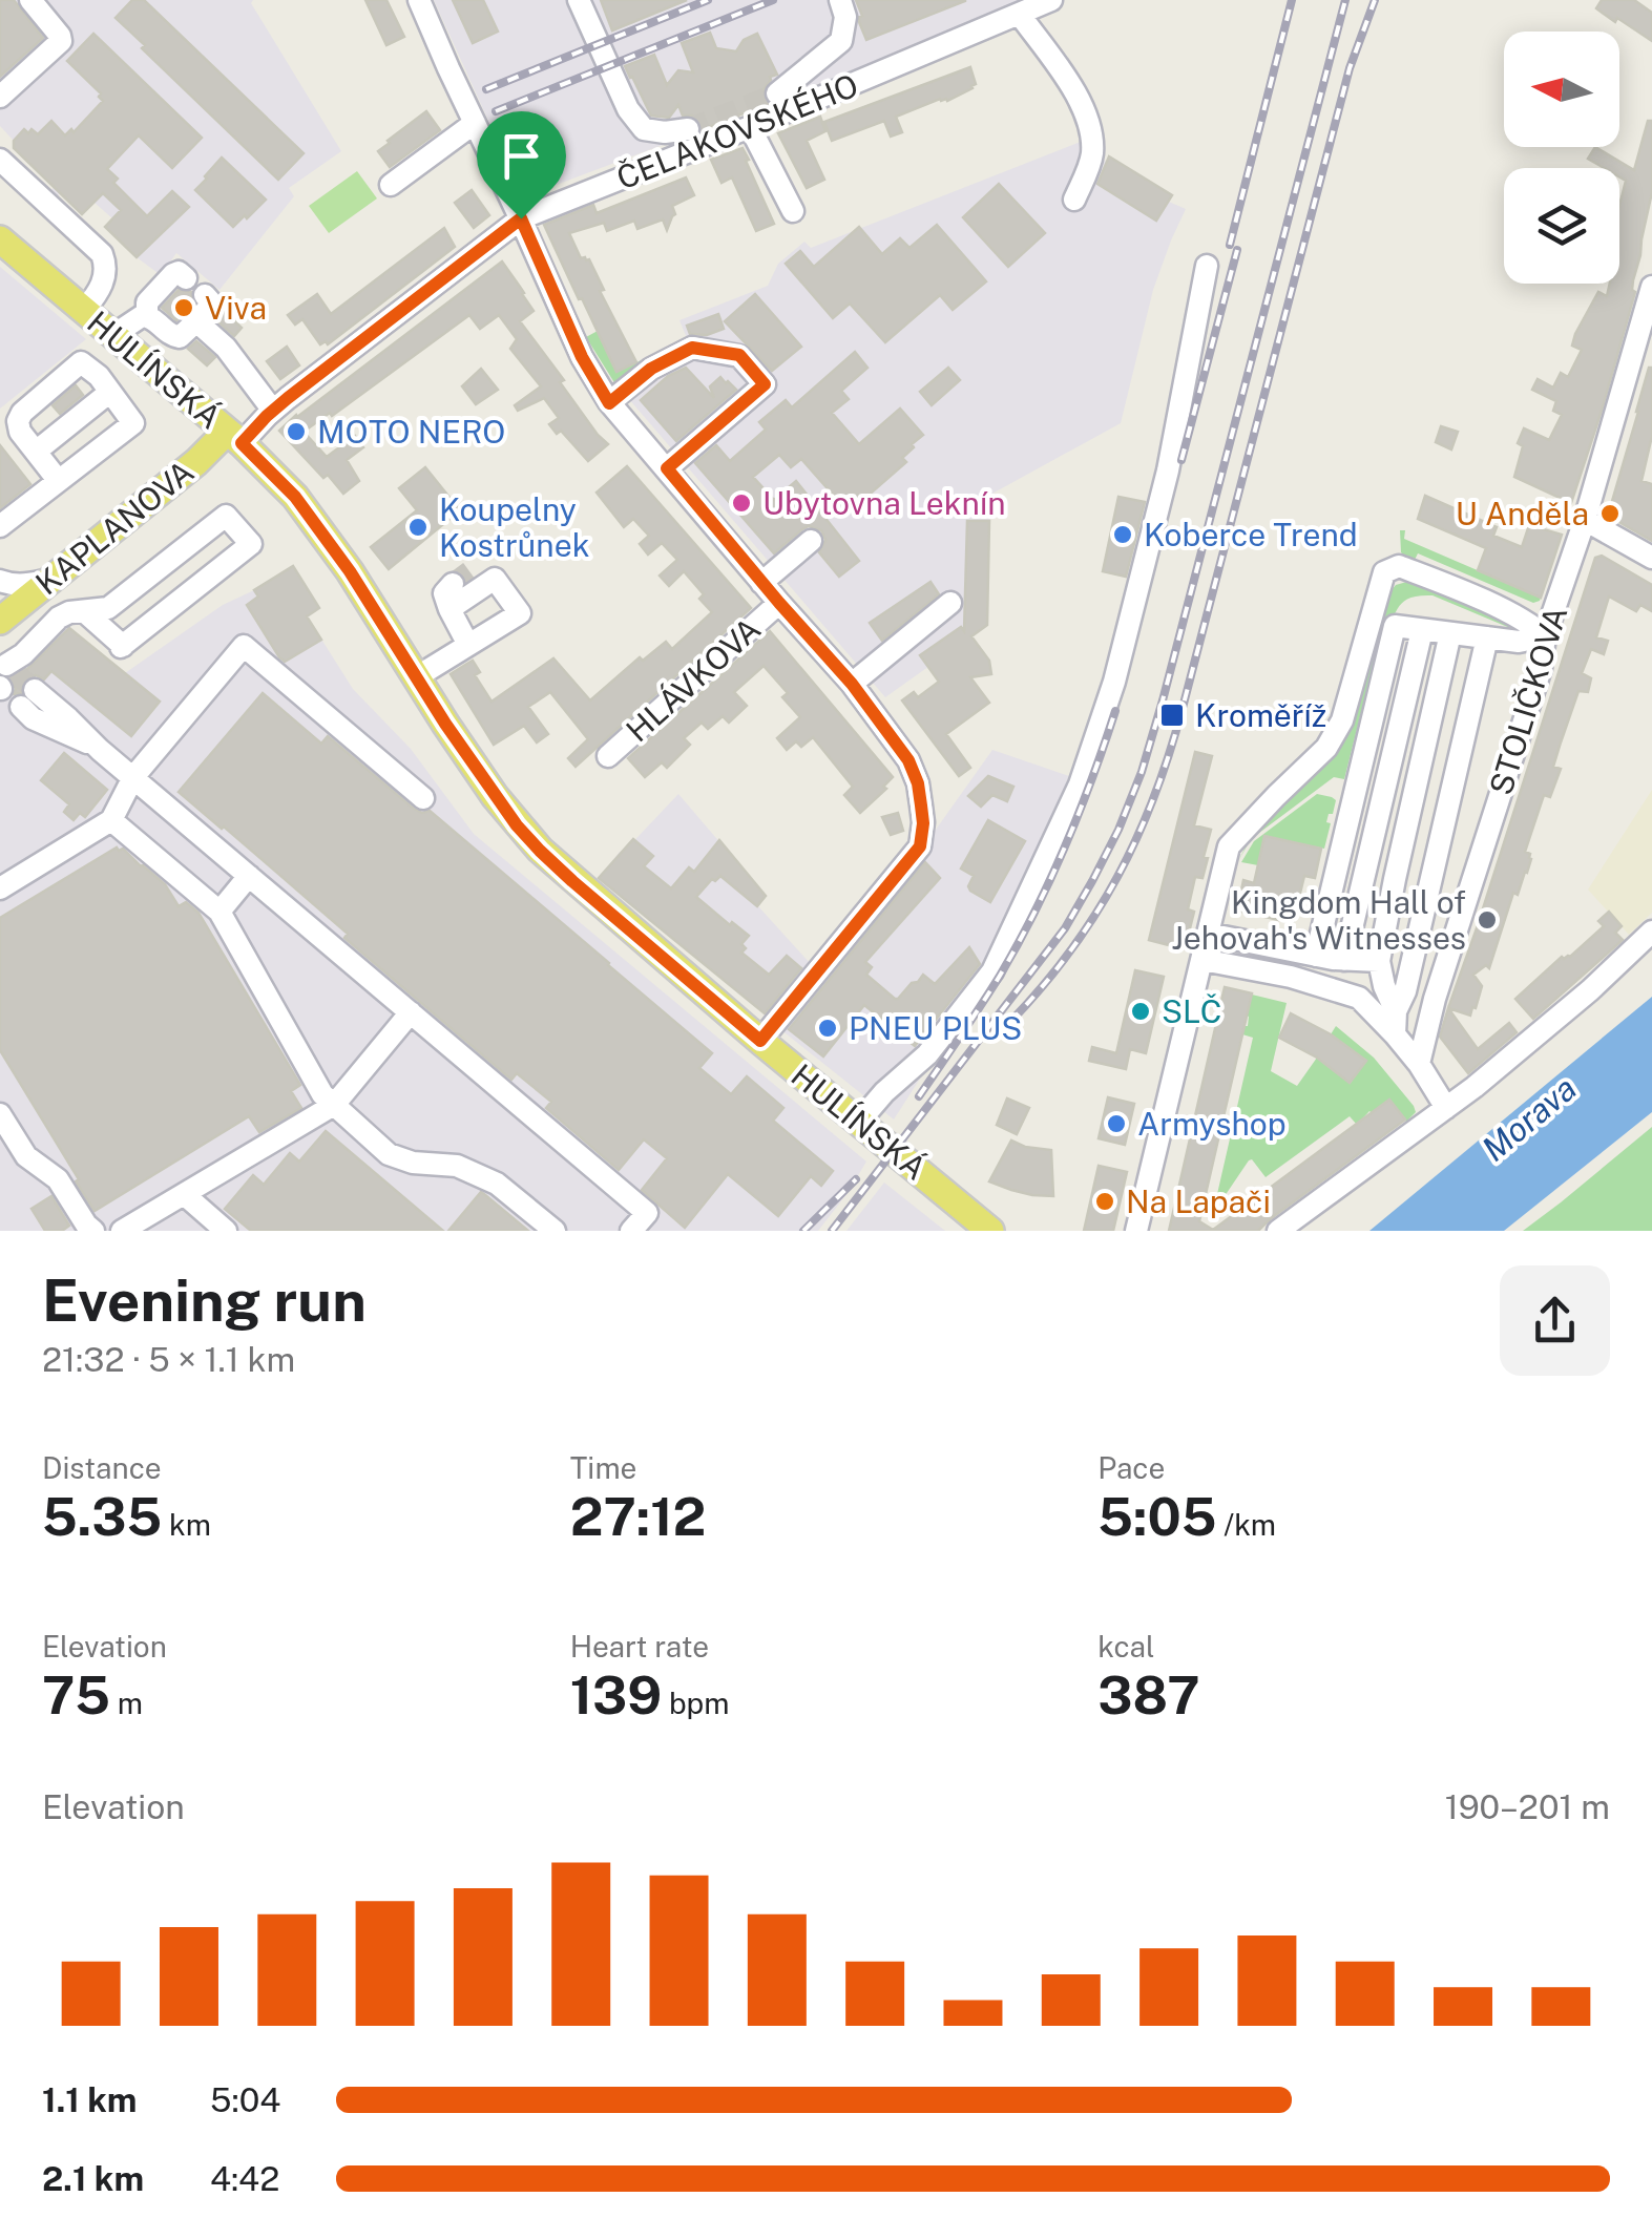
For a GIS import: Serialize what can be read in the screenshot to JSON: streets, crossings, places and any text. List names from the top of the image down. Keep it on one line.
{"streets":{"main road":["HULÍNSKÁ","KAPLANOVA"],"street":["ČELAKOVSKÉHO","HLÁVKOVA","STOLIČKOVA"]},"crossings":[["ČELAKOVSKÉHO","HULÍNSKÁ"],["ČELAKOVSKÉHO","KAPLANOVA"],["HULÍNSKÁ","KAPLANOVA"]],"water":["Morava"],"places":{"other":["Viva","MOTO NERO","Ubytovna Leknín","U Anděla","Koupelny Kostrůnek","Koberce Trend","Kingdom Hall of Jehovah's Witnesses","SLČ","PNEU PLUS","Armyshop","Na Lapači"],"transit":["Kroměříž"]},"north":"left","page":{"heading":["Evening run","21:32 · 5 × 1.1 km"],"stats":[["Distance","5.35 km"],["Time","27:12"],["Pace","5:05 /km"],["Elevation","75 m"],["Heart rate","139 bpm"],["kcal","387"]],"chart":["Elevation","190–201 m"],"list":[{"name":"1.1 km","note":"5:04"},{"name":"2.1 km","note":"4:42"}]}}
